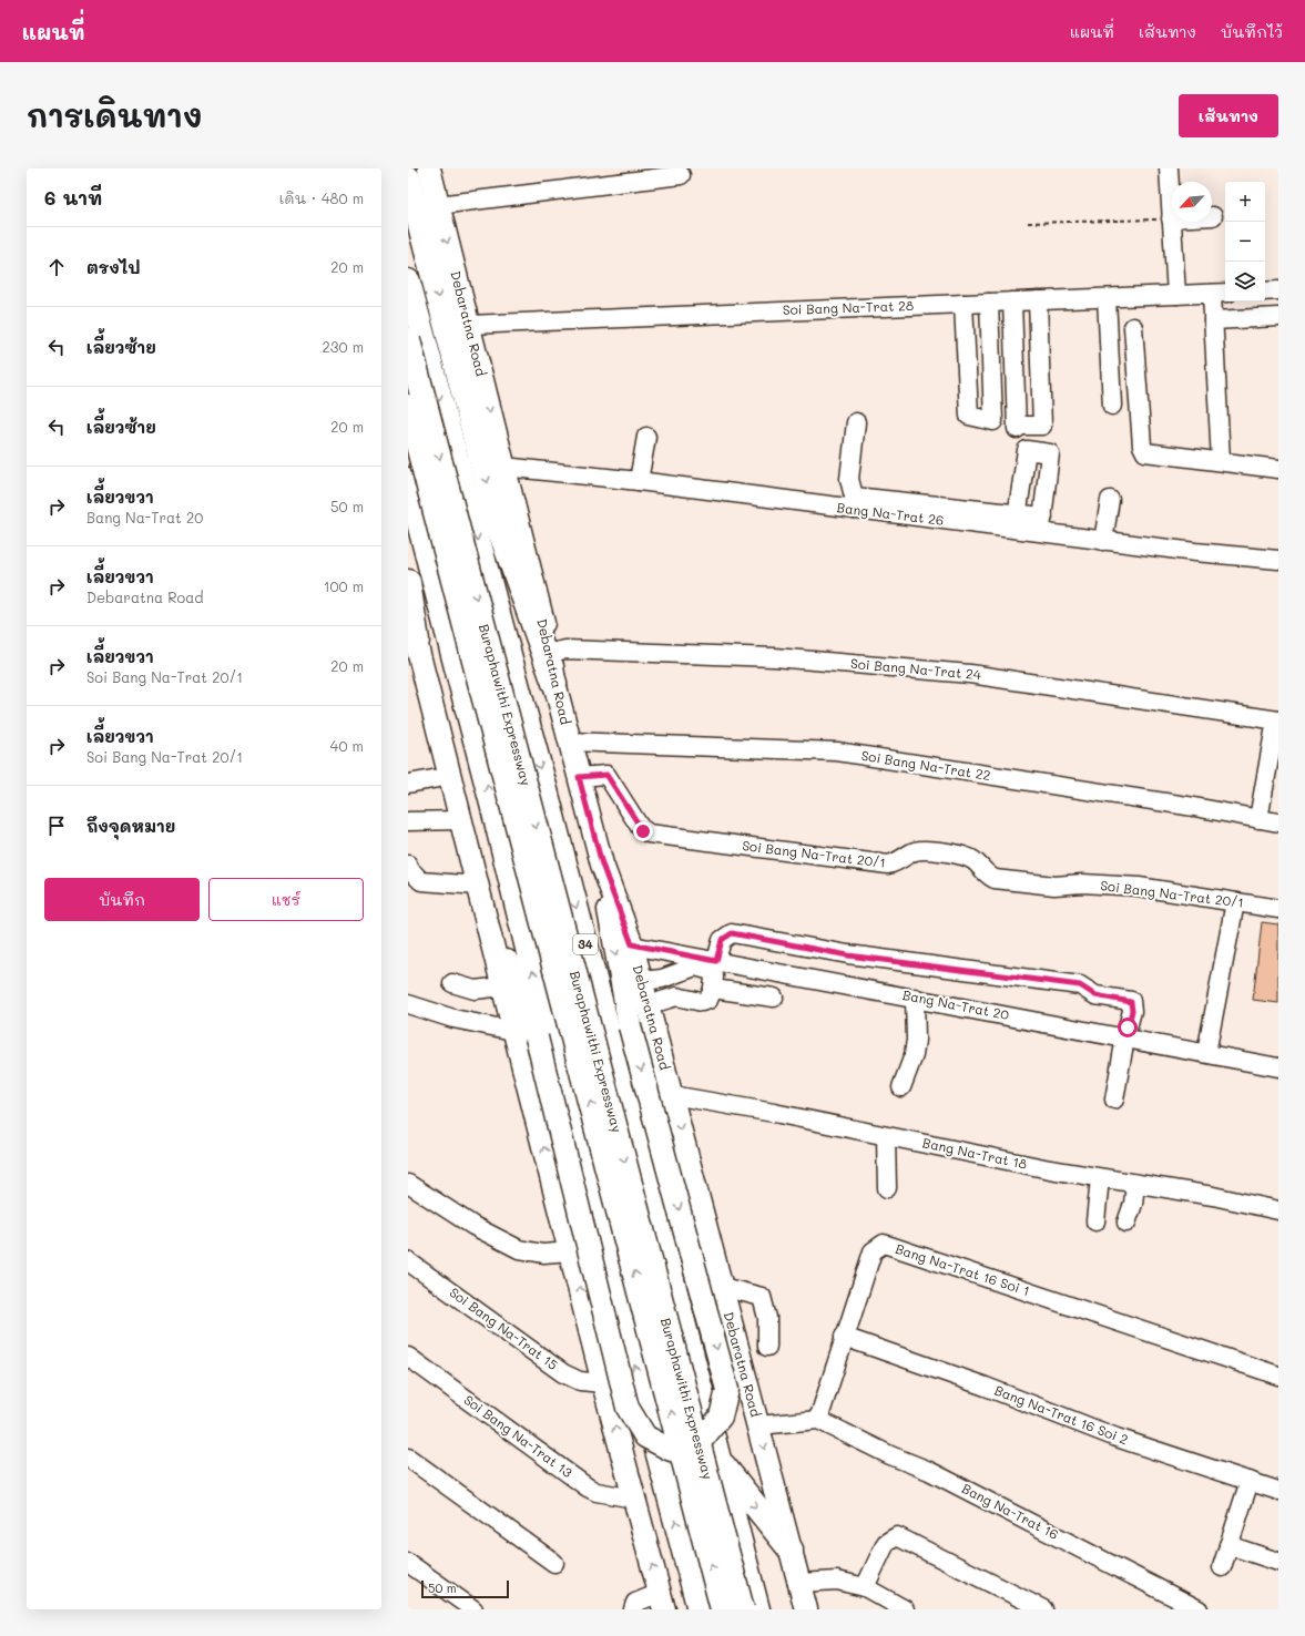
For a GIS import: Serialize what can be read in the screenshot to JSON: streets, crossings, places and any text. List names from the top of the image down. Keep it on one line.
{"streets":{"highway":["Buraphawithi Expressway","34"],"main road":["Debaratna Road"],"street":["Soi Bang Na-Trat 28","Bang Na-Trat 26","Soi Bang Na-Trat 24","Soi Bang Na-Trat 22","Soi Bang Na-Trat 20/1","Bang Na-Trat 20","Bang Na-Trat 18","Bang Na-Trat 16 Soi 1","Soi Bang Na-Trat 15","Bang Na-Trat 16 Soi 2","Soi Bang Na-Trat 13","Bang Na-Trat 16"]},"crossings":[["Soi Bang Na-Trat 28","Debaratna Road"],["Debaratna Road","Bang Na-Trat 26"],["Debaratna Road","Soi Bang Na-Trat 24"],["Debaratna Road","Soi Bang Na-Trat 22"],["Debaratna Road","Soi Bang Na-Trat 20/1"],["Debaratna Road","Bang Na-Trat 20"],["Debaratna Road","Bang Na-Trat 18"],["Bang Na-Trat 16 Soi 1","Bang Na-Trat 16 Soi 2"],["Bang Na-Trat 16 Soi 1","Bang Na-Trat 16"]],"scale_bar":"50 m","north":"bottom left","page":{"header":"แผนที่","nav":["แผนที่","เส้นทาง","บันทึกไว้"],"buttons":["เส้นทาง",["บันทึก","แชร์"]],"title":"การเดินทาง","heading":["6 นาที","เดิน · 480 m"],"map_buttons":["+","−"],"list":[["ตรงไป","20 m"],["เลี้ยวซ้าย","230 m"],["เลี้ยวซ้าย","20 m"],["เลี้ยวขวา","Bang Na-Trat 20","50 m"],["เลี้ยวขวา","Debaratna Road","100 m"],["เลี้ยวขวา","Soi Bang Na-Trat 20/1","20 m"],["เลี้ยวขวา","Soi Bang Na-Trat 20/1","40 m"],"ถึงจุดหมาย"],"scale":"50 m"}}
